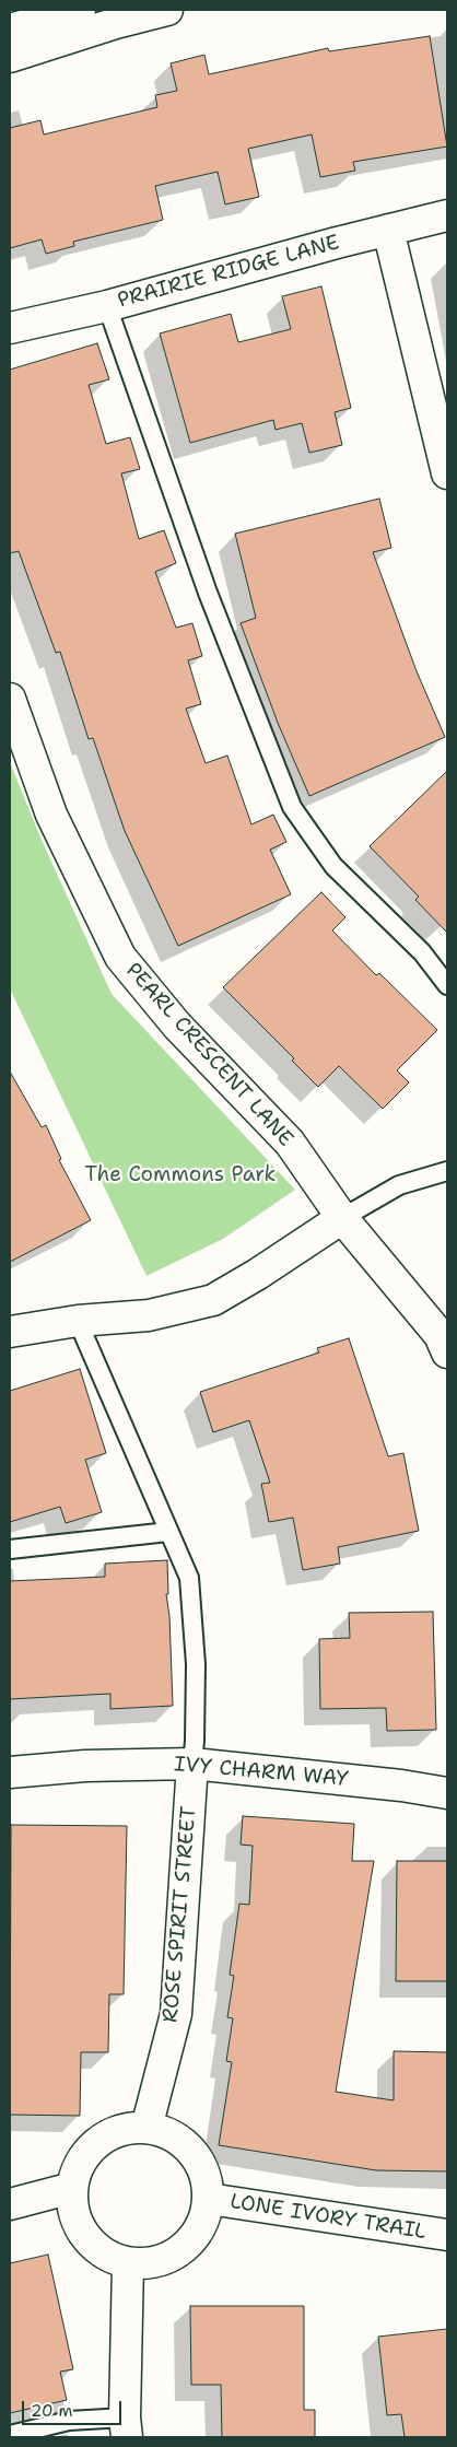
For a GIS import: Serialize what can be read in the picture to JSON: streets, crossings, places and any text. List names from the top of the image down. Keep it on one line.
{"streets":{"street":["PRAIRIE RIDGE LANE","PEARL CRESCENT LANE","IVY CHARM WAY","ROSE SPIRIT STREET","LONE IVORY TRAIL"]},"crossings":[["IVY CHARM WAY","ROSE SPIRIT STREET"],["ROSE SPIRIT STREET","LONE IVORY TRAIL"]],"parks":["The Commons Park"],"scale_bar":"20 m"}
